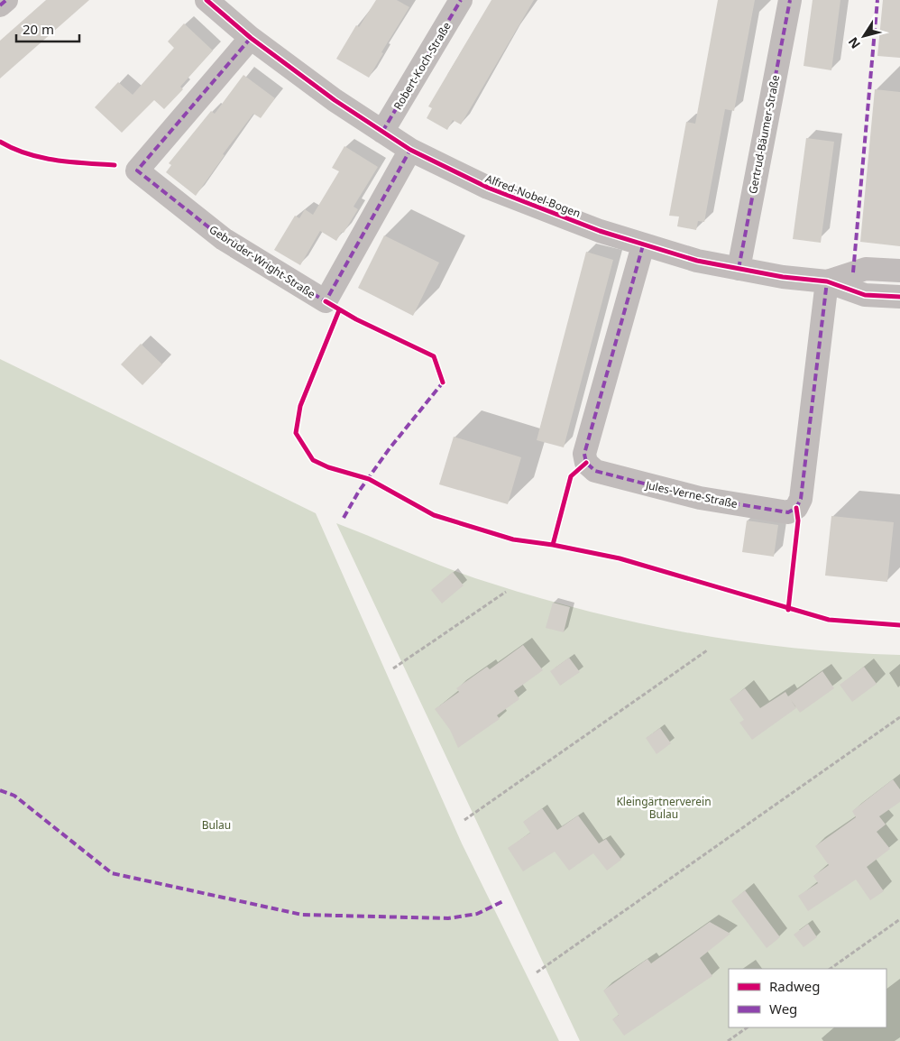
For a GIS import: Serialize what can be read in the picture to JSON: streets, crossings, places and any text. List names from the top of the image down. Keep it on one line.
{"streets":{"street":["Robert-Koch-Straße","Gertrud-Bäumer-Straße","Alfred-Nobel-Bogen","Gebrüder-Wright-Straße","Jules-Verne-Straße"]},"crossings":[["Robert-Koch-Straße","Alfred-Nobel-Bogen"],["Gertrud-Bäumer-Straße","Alfred-Nobel-Bogen"],["Alfred-Nobel-Bogen","Gebrüder-Wright-Straße"],["Alfred-Nobel-Bogen","Jules-Verne-Straße"]],"parks":["Kleingärtnerverein Bulau","Bulau"],"legend":["Radweg","Weg"],"scale_bar":"20 m","north":"bottom left"}
